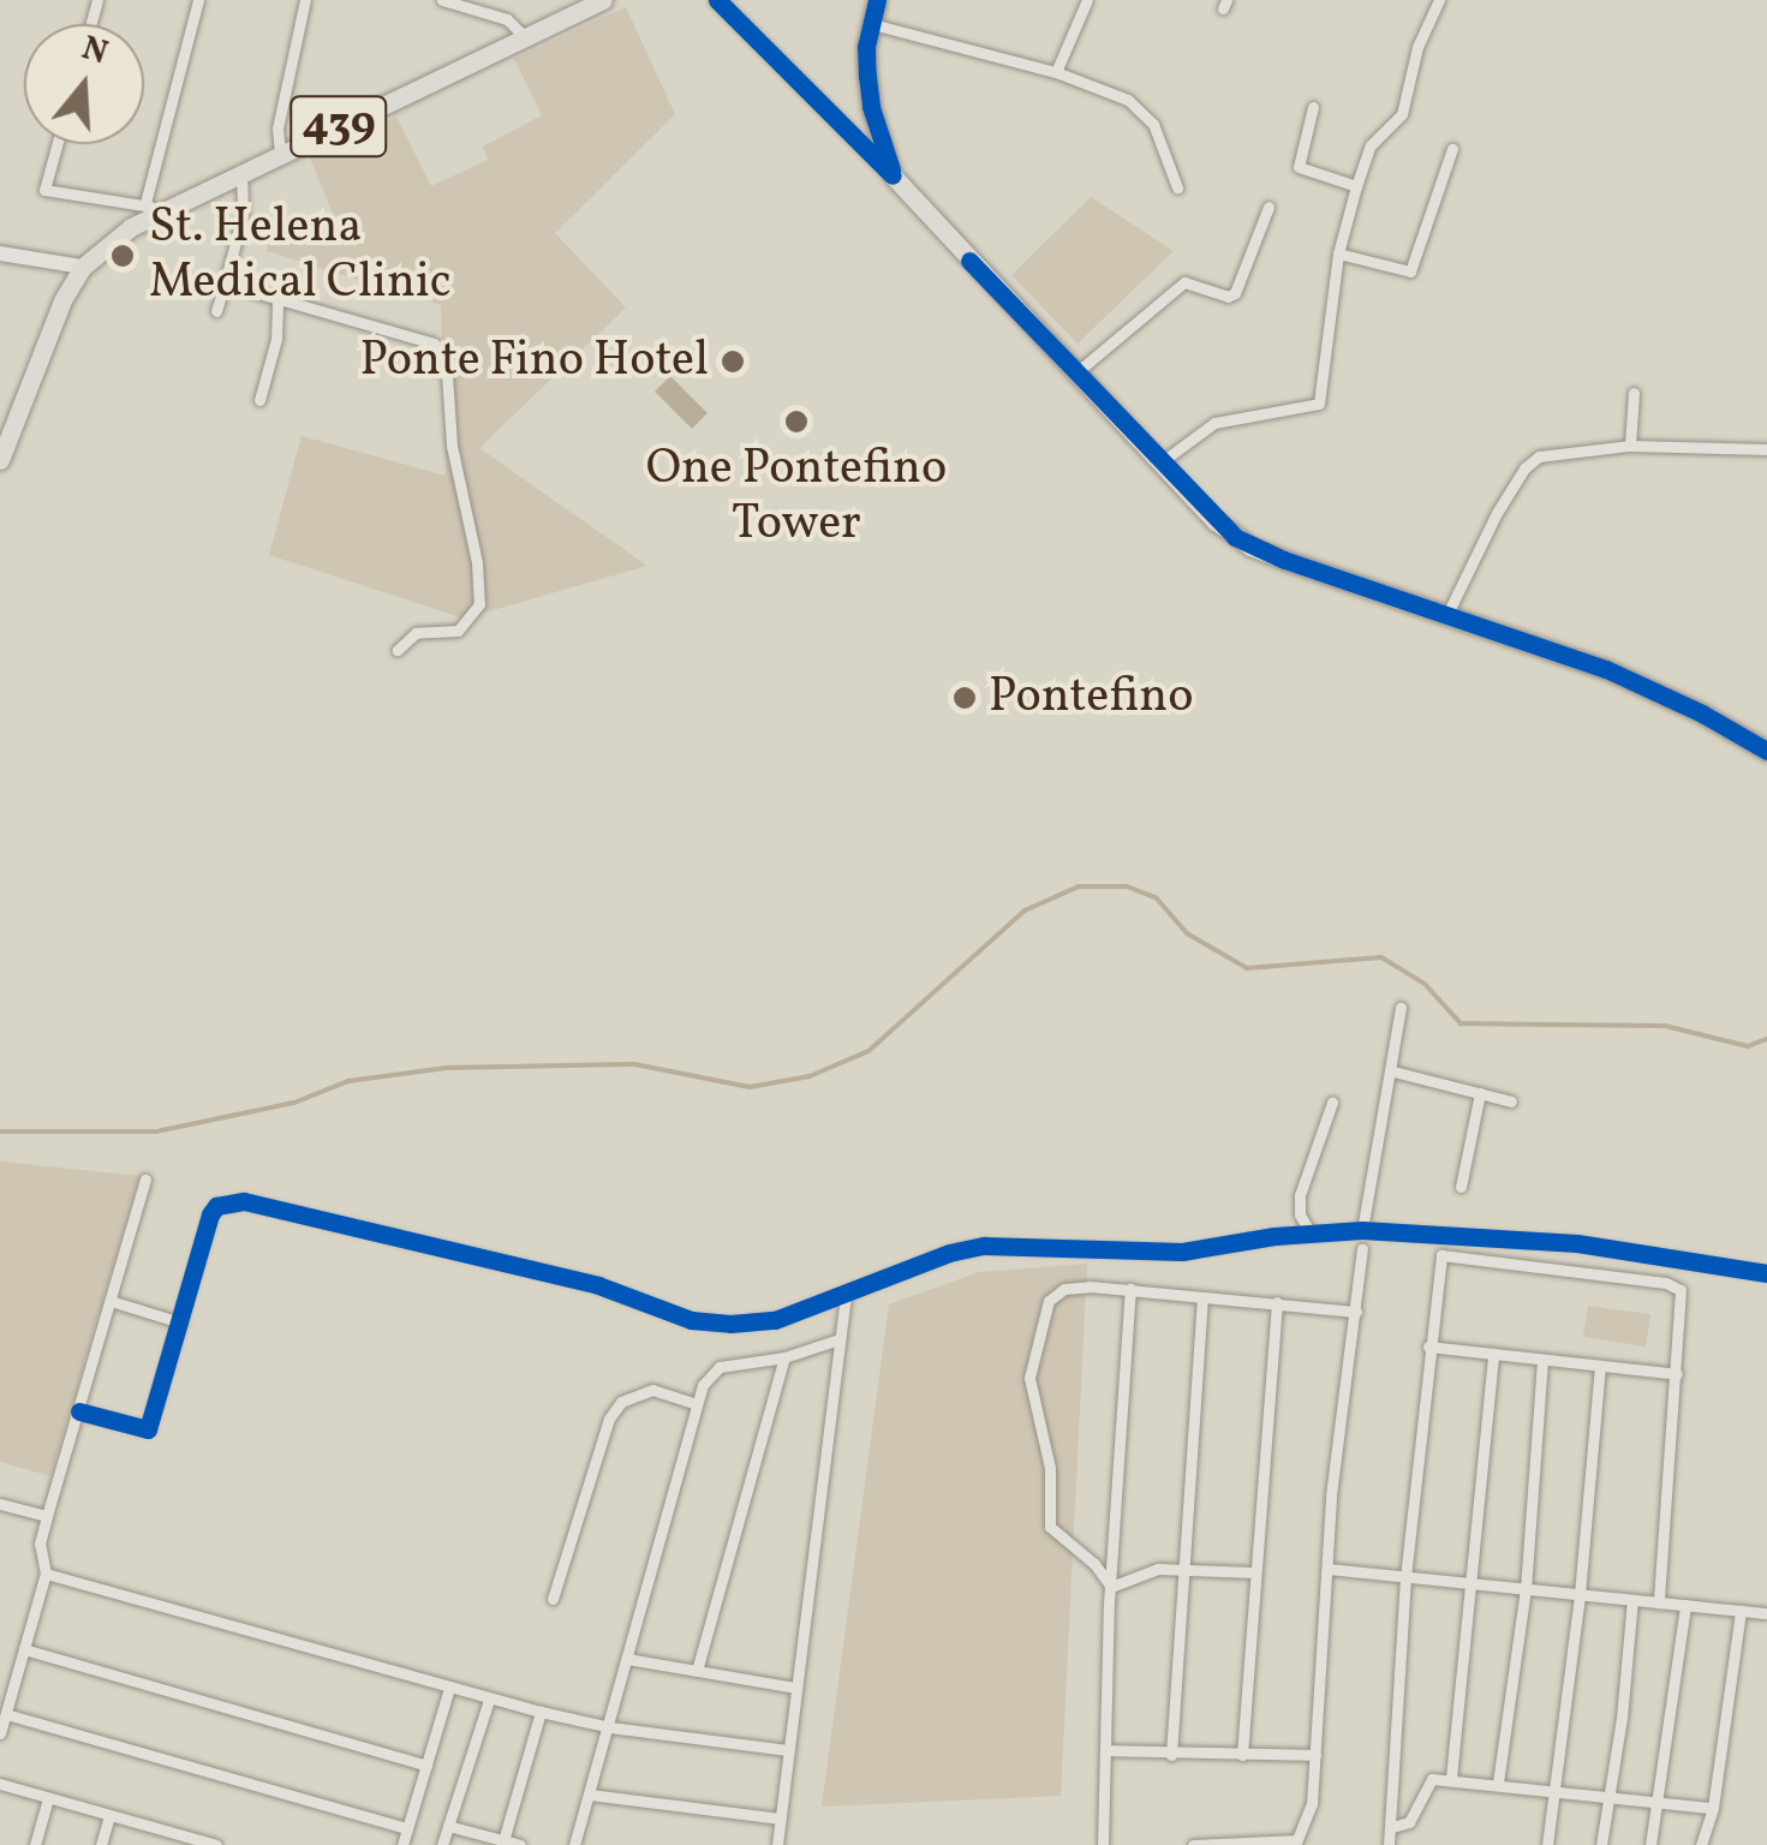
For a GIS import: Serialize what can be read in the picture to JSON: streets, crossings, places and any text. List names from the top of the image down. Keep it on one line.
{"streets":{"main road":["439"]},"places":["St. Helena Medical Clinic","Ponte Fino Hotel","One Pontefino Tower","Pontefino"],"north":"top"}
